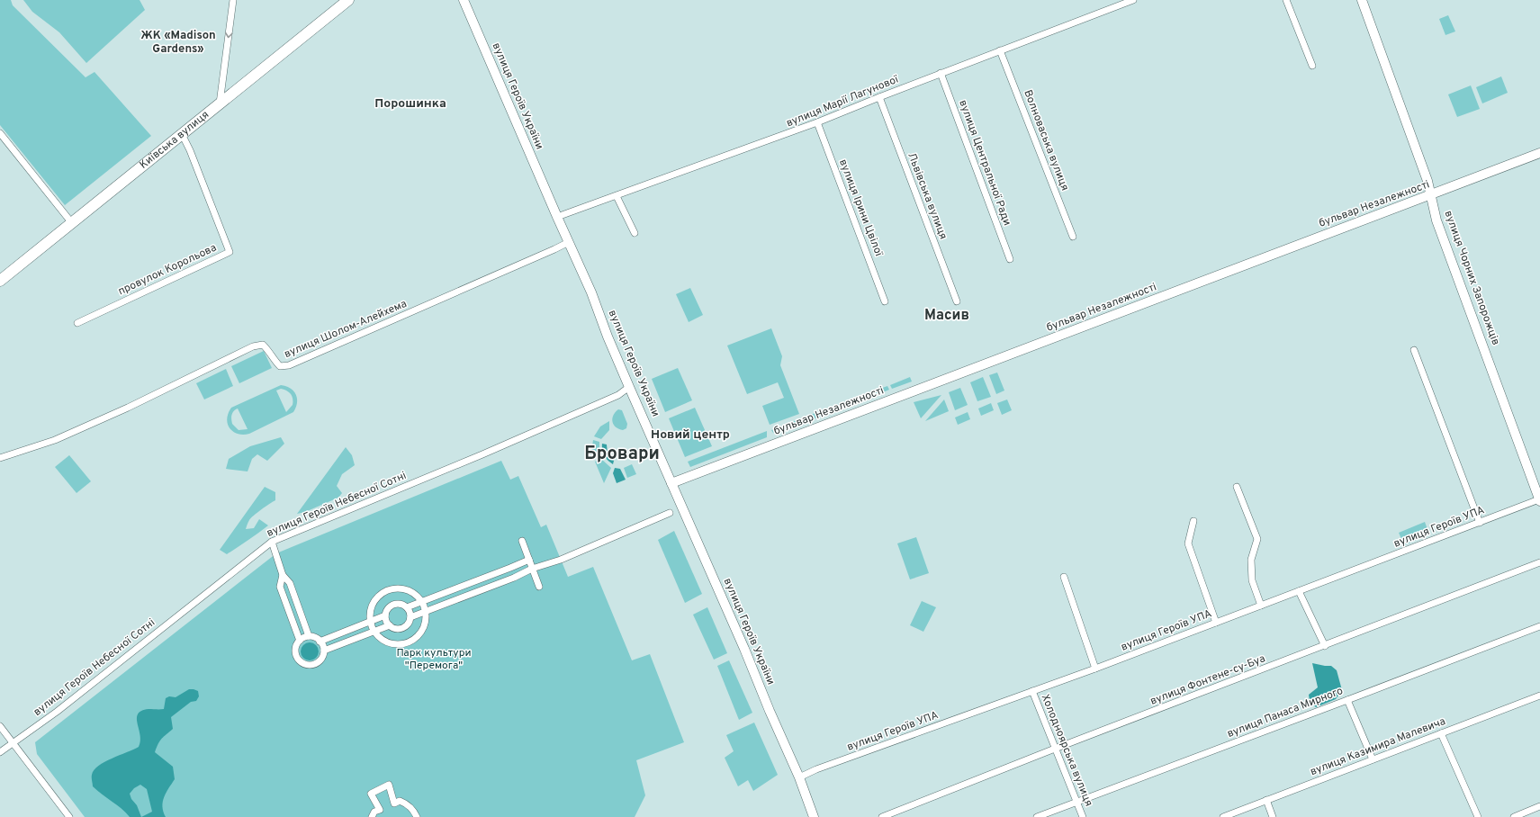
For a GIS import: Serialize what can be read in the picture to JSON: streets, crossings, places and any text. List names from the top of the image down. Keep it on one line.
{"streets":{"main road":["вулиця Героїв України","Київська вулиця","бульвар Незалежності","вулиця Чорних Запорожців"],"street":["вулиця Марії Лагунової","Волноваська вулиця","вулиця Центральної Ради","Львівська вулиця","вулиця Ірини Цвілої","провулок Корольова","вулиця Шолом-Алейхема","вулиця Героїв Небесної Сотні","вулиця Героїв УПА","вулиця Фонтене-су-Буа","вулиця Панаса Мирного","вулиця Казимира Малевича","Холодноярська вулиця"]},"crossings":[["вулиця Героїв України","вулиця Марії Лагунової"],["вулиця Героїв України","бульвар Незалежності"],["вулиця Героїв України","вулиця Шолом-Алейхема"],["вулиця Героїв України","вулиця Героїв Небесної Сотні"],["вулиця Героїв України","вулиця Героїв УПА"],["вулиця Марії Лагунової","Волноваська вулиця"],["вулиця Марії Лагунової","вулиця Центральної Ради"],["вулиця Марії Лагунової","Львівська вулиця"],["вулиця Марії Лагунової","вулиця Ірини Цвілої"],["Київська вулиця","провулок Корольова"],["бульвар Незалежності","вулиця Чорних Запорожців"],["вулиця Чорних Запорожців","вулиця Героїв УПА"],["вулиця Героїв УПА","Холодноярська вулиця"],["вулиця Фонтене-су-Буа","Холодноярська вулиця"],["вулиця Панаса Мирного","Холодноярська вулиця"]],"districts":["ЖК «Madison Gardens»","Порошинка","Масив","Новий центр","Бровари"],"parks":["Парк культури \"Перемога\""]}
